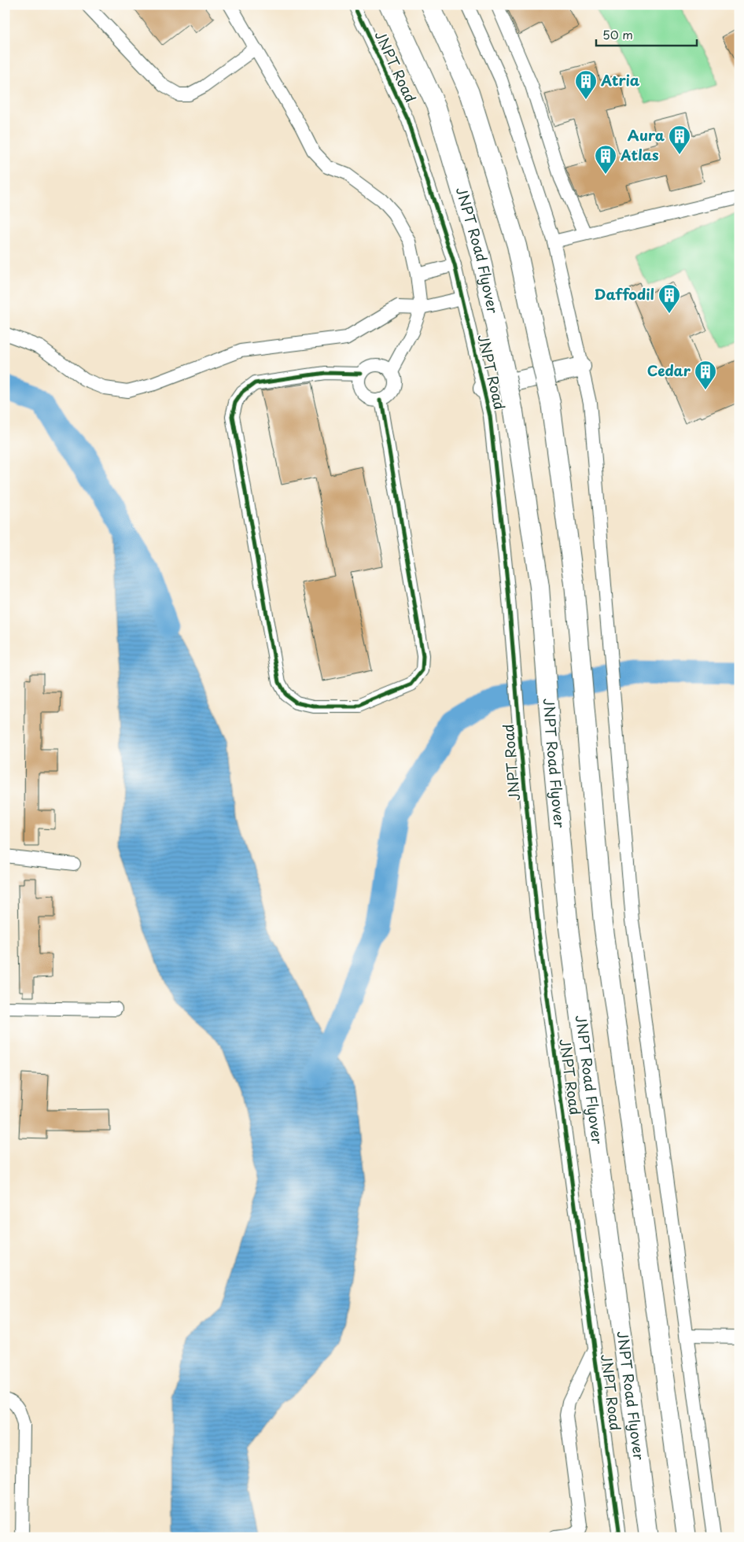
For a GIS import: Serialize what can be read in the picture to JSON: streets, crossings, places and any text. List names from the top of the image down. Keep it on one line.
{"streets":{"highway":["JNPT Road Flyover"],"street":["JNPT Road"]},"places":{"building":["Atria","Aura","Atlas","Daffodil","Cedar"]},"scale_bar":"50 m"}
